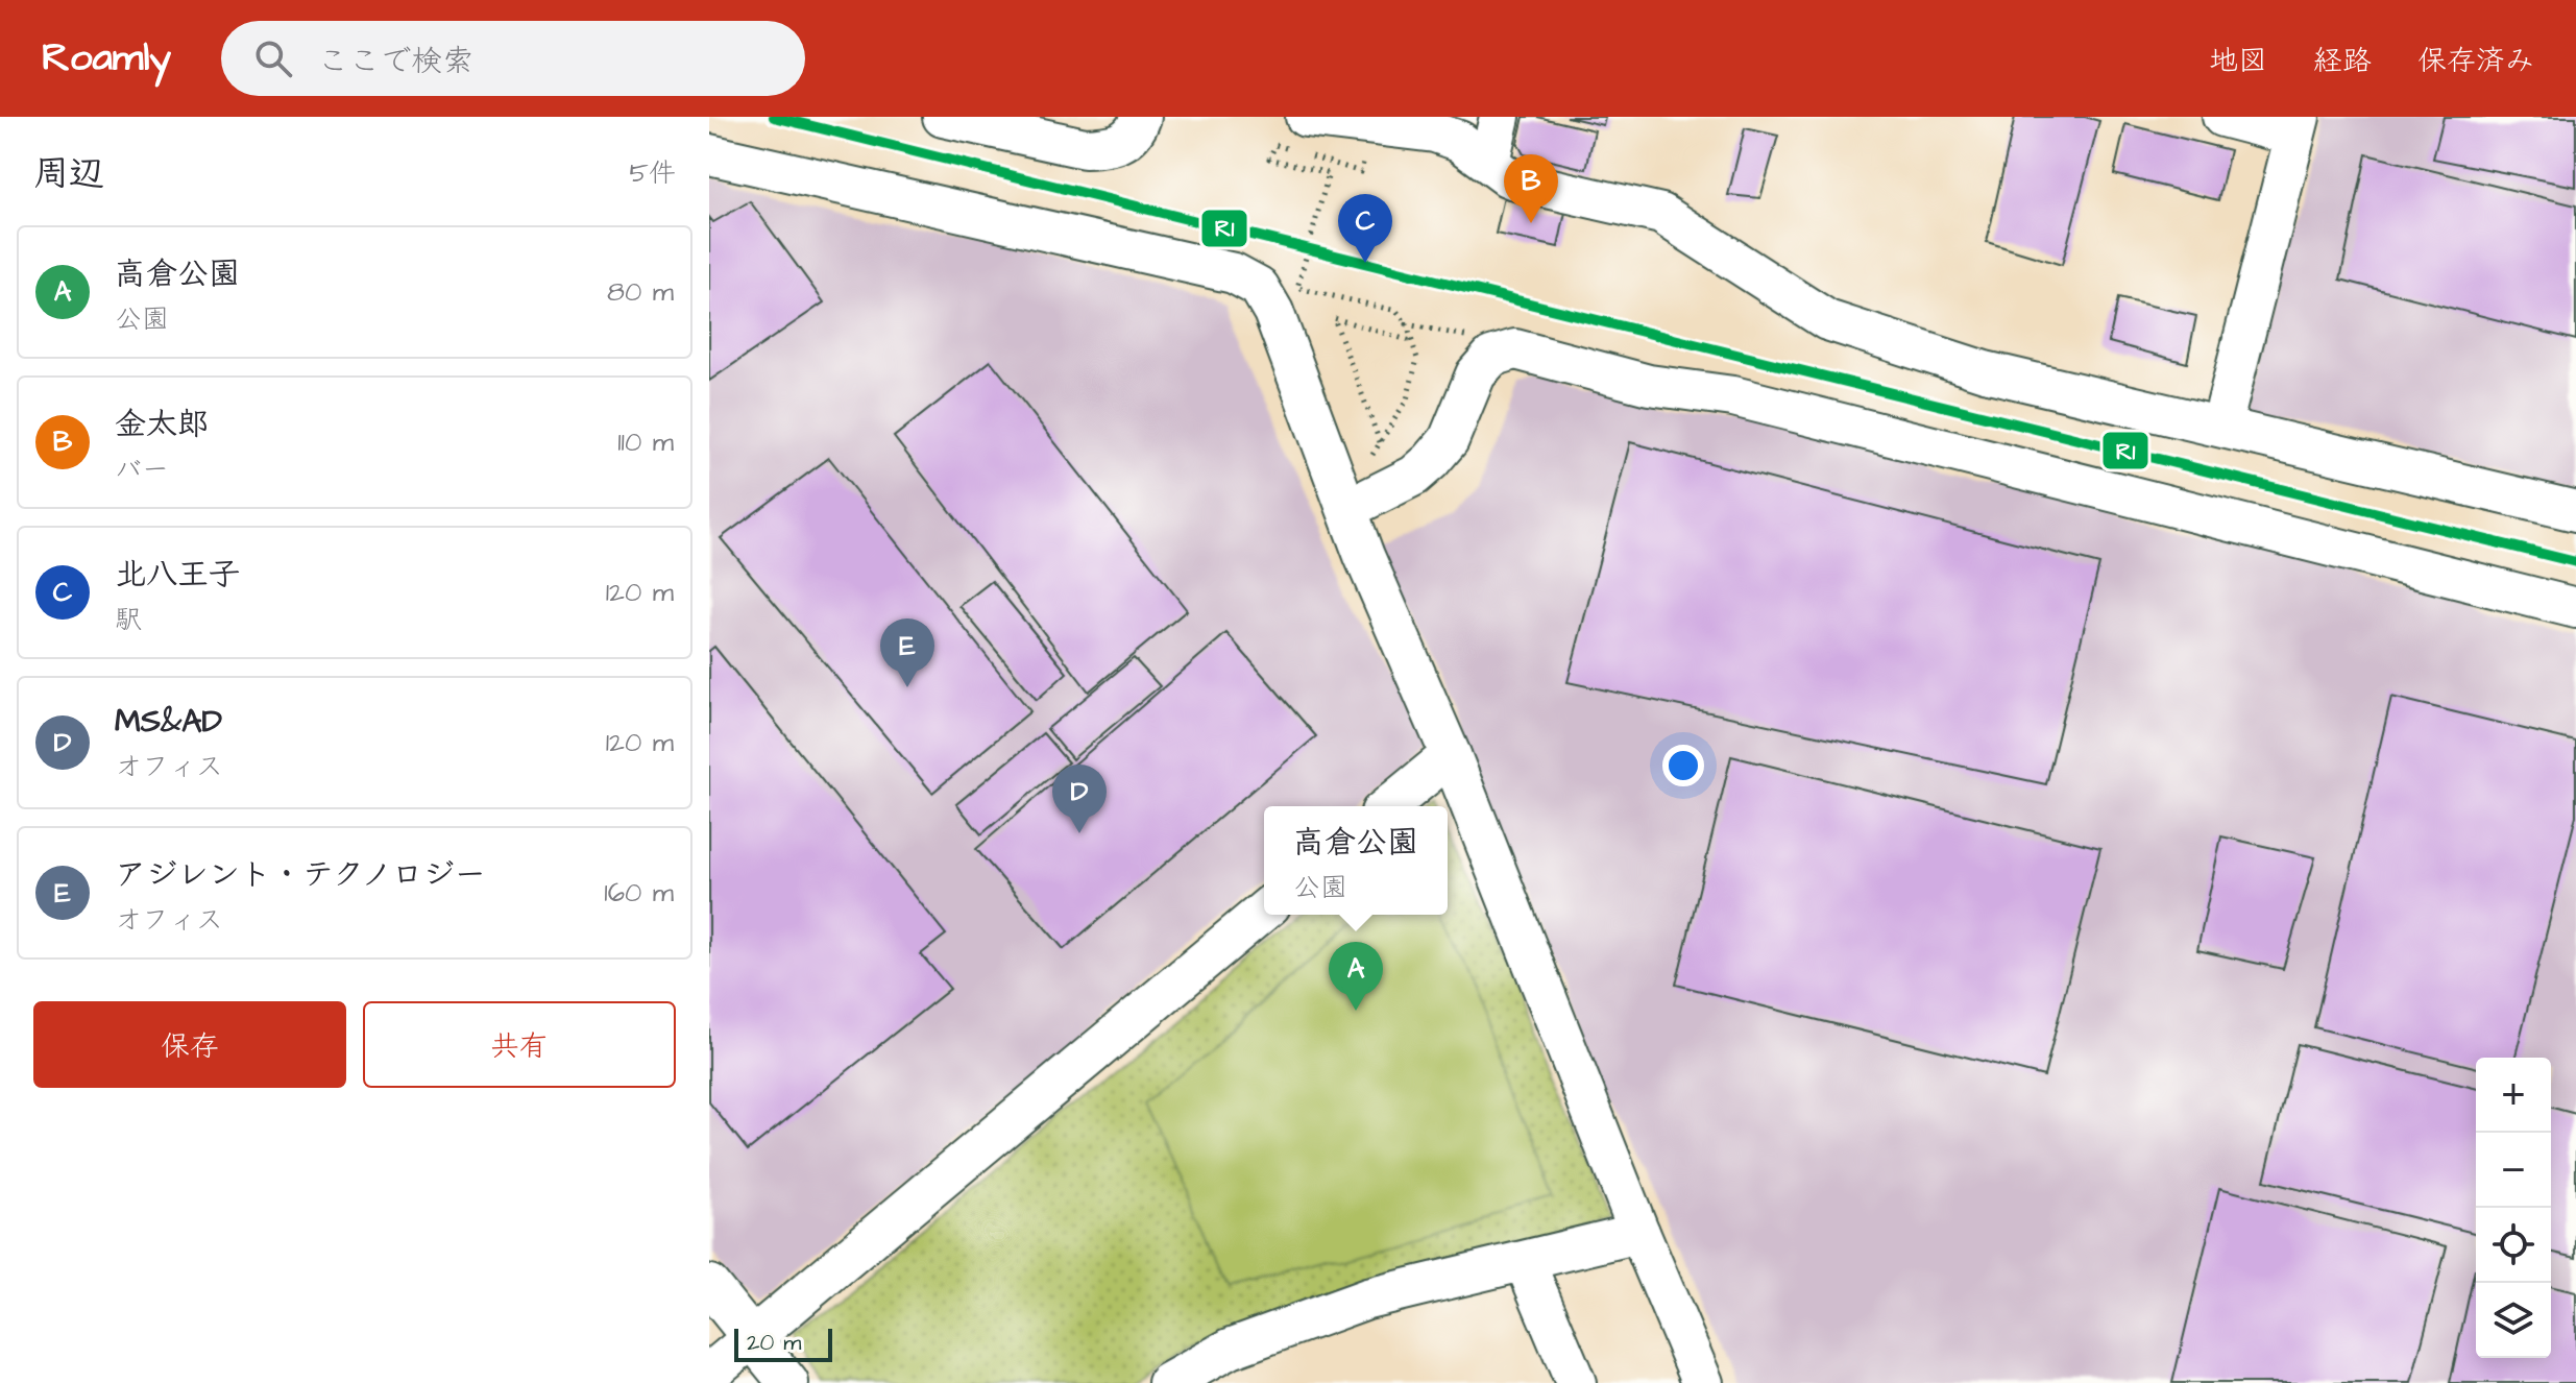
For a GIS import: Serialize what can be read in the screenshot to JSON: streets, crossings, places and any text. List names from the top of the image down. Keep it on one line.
{"lines":["transit line R1"],"scale_bar":"20 m","page":{"header":"Roamly","search":"ここで検索","nav":["地図","経路","保存済み"],"heading":["周辺","5件"],"pins":["B","C","E","D","A"],"list":[{"mark":"A","name":"高倉公園","note":"公園","value":"80 m"},{"mark":"B","name":"金太郎","note":"バー","value":"110 m"},{"mark":"C","name":"北八王子","note":"駅","value":"120 m"},{"mark":"D","name":"MS&AD","note":"オフィス","value":"120 m"},{"mark":"E","name":"アジレント・テクノロジー","note":"オフィス","value":"160 m"}],"popup":["高倉公園","公園"],"buttons":["保存","共有"],"map_buttons":["+","−"],"scale":"20 m"}}
